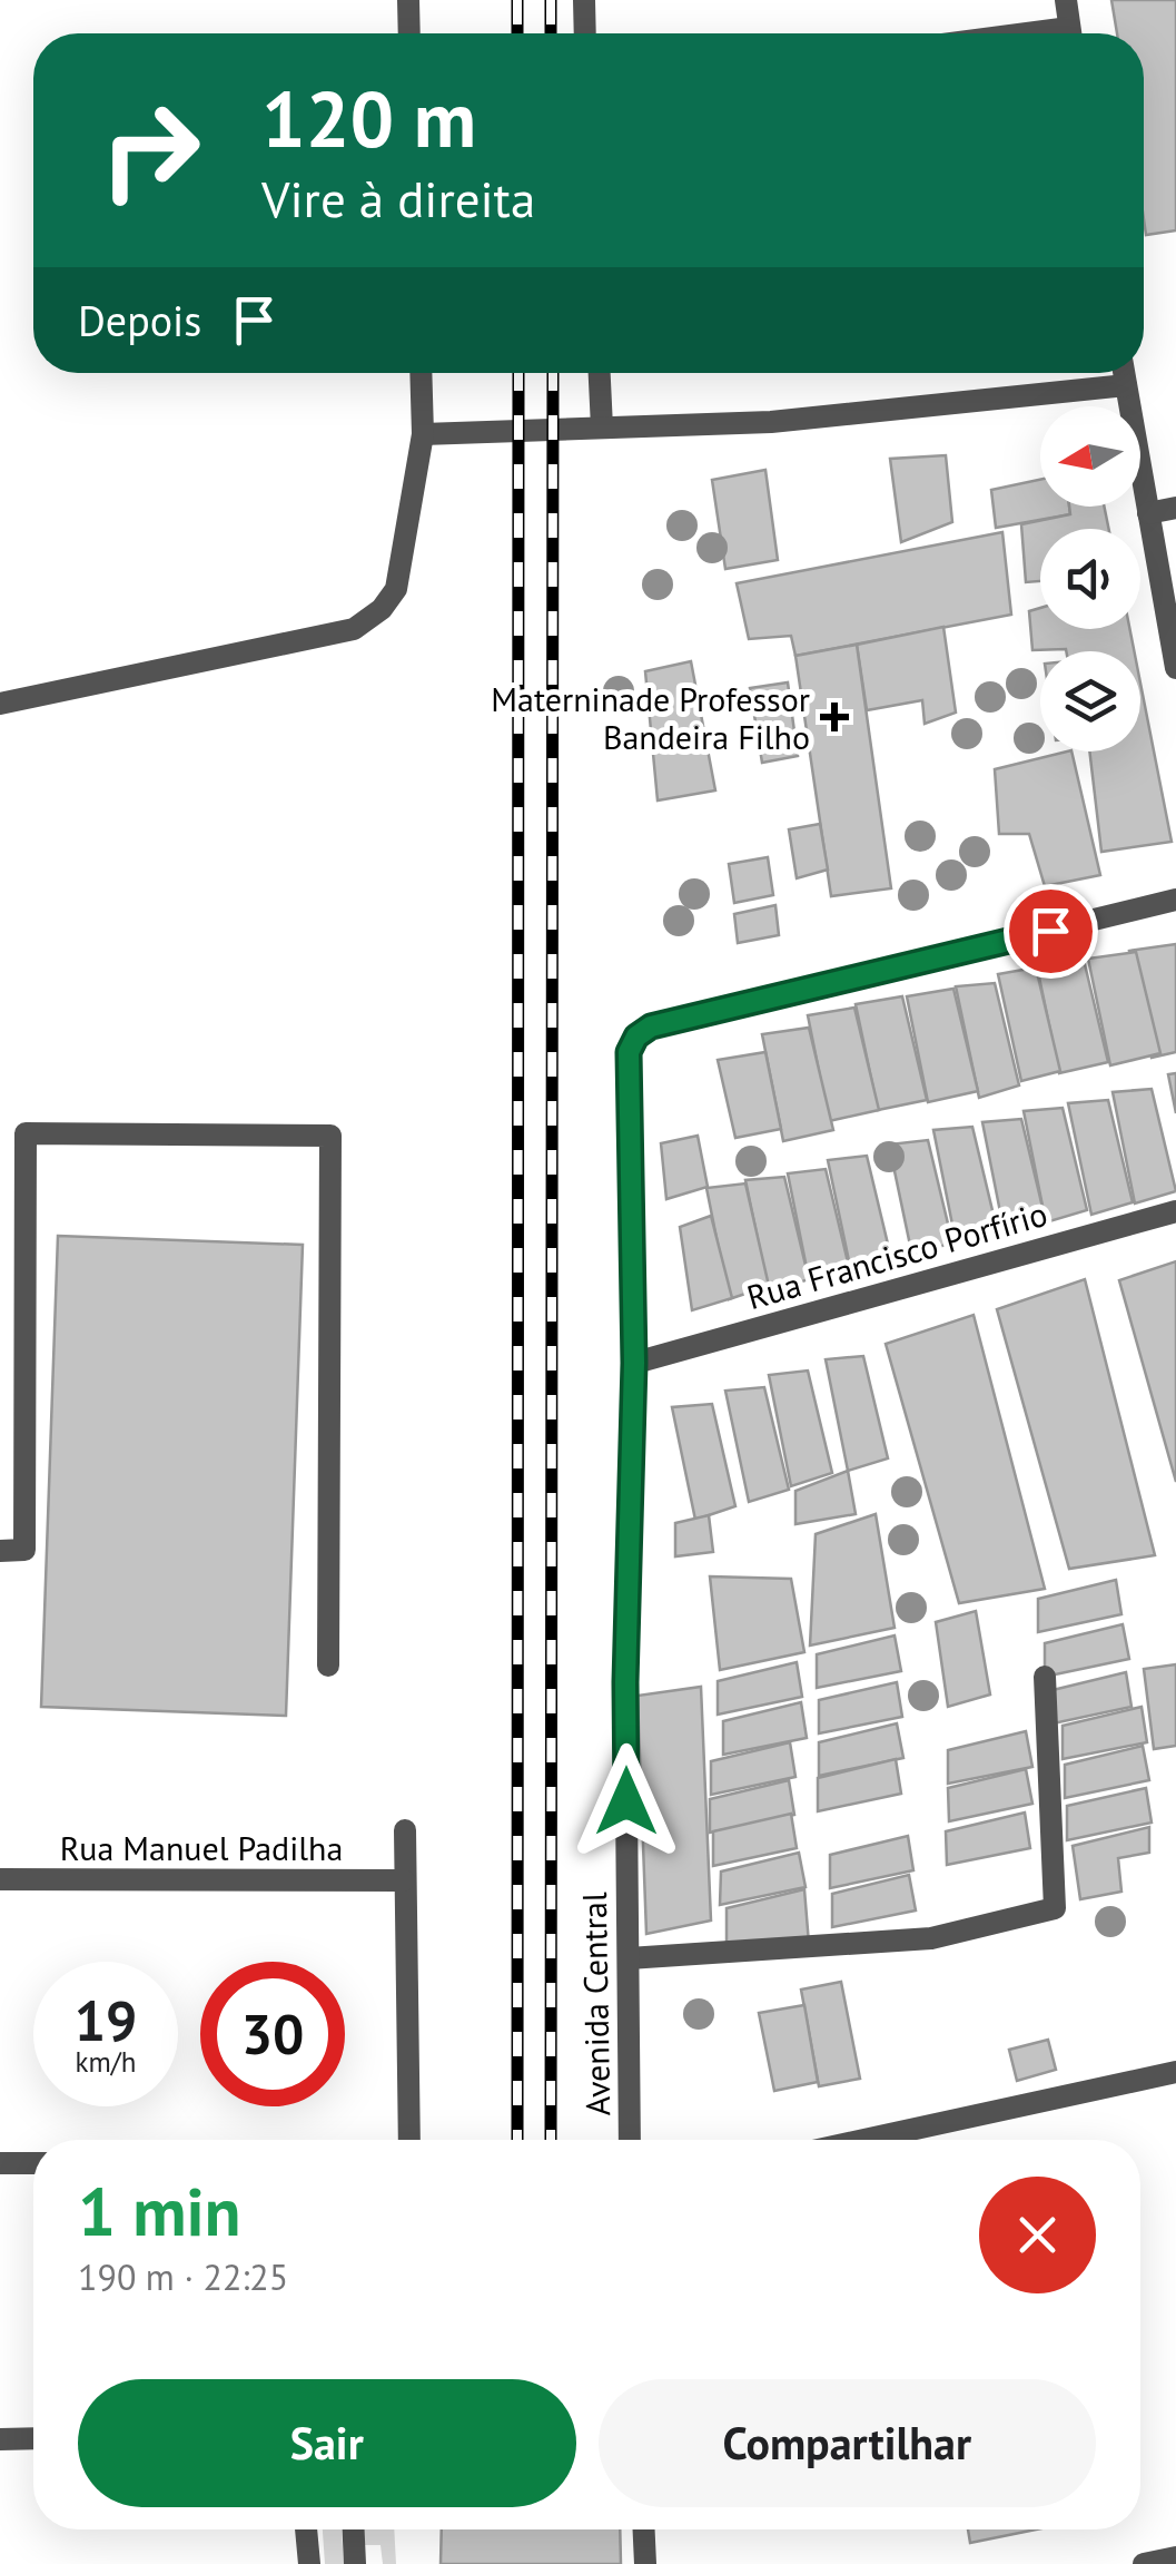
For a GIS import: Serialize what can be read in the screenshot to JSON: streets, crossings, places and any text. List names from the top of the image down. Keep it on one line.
{"streets":{"street":["Rua Francisco Porfírio","Rua Manuel Padilha","Avenida Central"]},"crossings":[["Rua Francisco Porfírio","Avenida Central"]],"places":{"health":["Materninade Professor Bandeira Filho"]},"north":"left","page":{"turn":["120 m","Vire à direita"],"then":"Depois","speed":"19 km/h","limit":"30","heading":["1 min","190 m · 22:25"],"buttons":["Sair","Compartilhar"]}}
